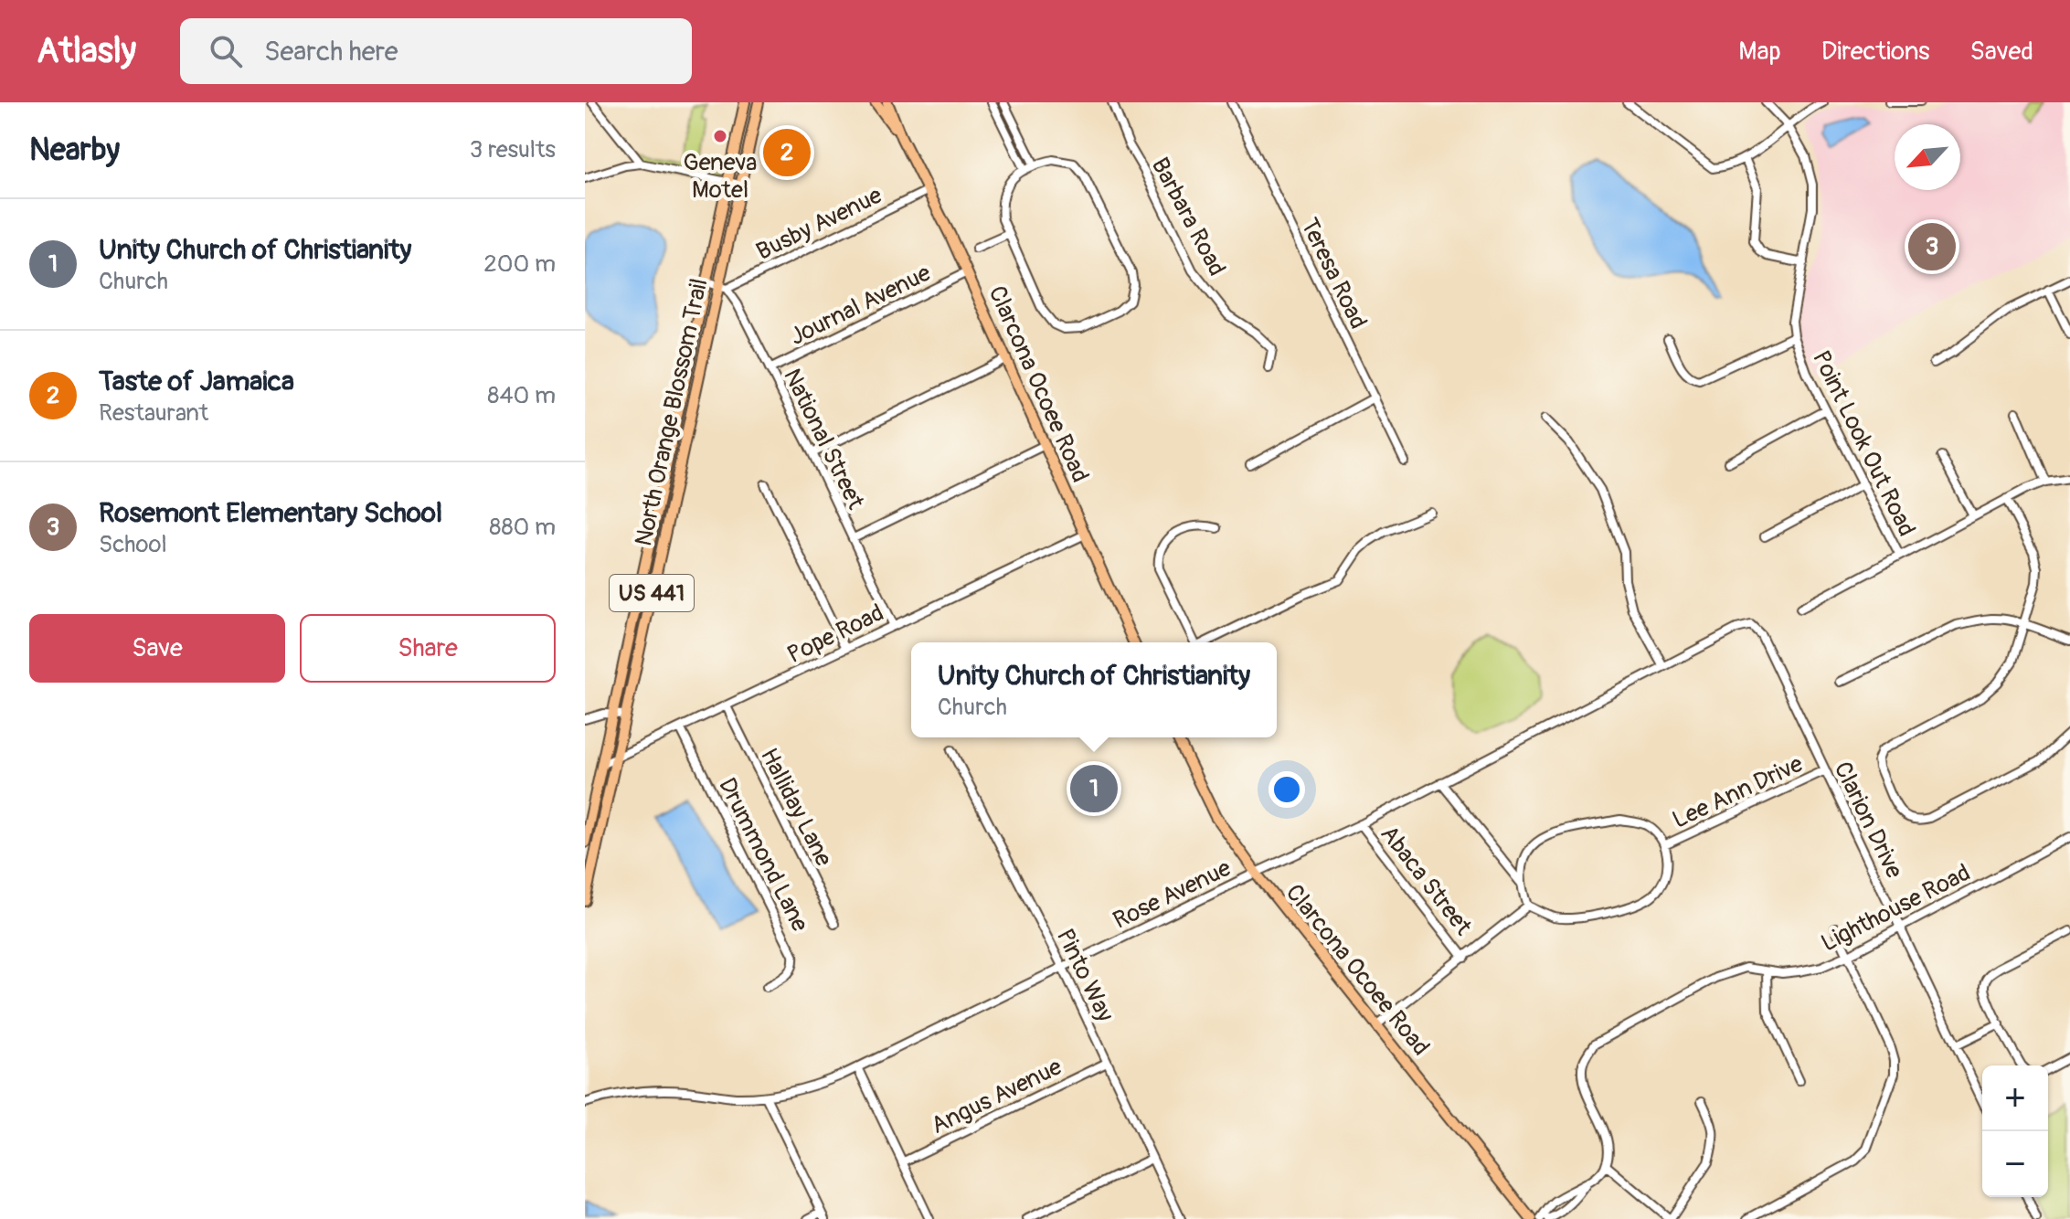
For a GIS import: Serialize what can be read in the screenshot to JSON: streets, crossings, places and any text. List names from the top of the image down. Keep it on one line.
{"streets":{"main road":["Clarcona Ocoee Road","North Orange Blossom Trail","US 441"],"street":["Barbara Road","Busby Avenue","Teresa Road","Journal Avenue","National Street","Point Look Out Road","Pope Road","Lee Ann Drive","Halliday Lane","Clarion Drive","Drummond Lane","Abaca Street","Rose Avenue","Lighthouse Road","Pinto Way","Angus Avenue"]},"crossings":[["Busby Avenue","Clarcona Ocoee Road"],["Busby Avenue","North Orange Blossom Trail"],["Busby Avenue","National Street"],["Journal Avenue","Clarcona Ocoee Road"],["Journal Avenue","National Street"],["Clarcona Ocoee Road","Pope Road"],["Clarcona Ocoee Road","Rose Avenue"],["North Orange Blossom Trail","National Street"],["North Orange Blossom Trail","Pope Road"],["National Street","Pope Road"],["Pope Road","Halliday Lane"],["Pope Road","Drummond Lane"],["Lee Ann Drive","Clarion Drive"],["Clarion Drive","Rose Avenue"],["Clarion Drive","Lighthouse Road"],["Abaca Street","Rose Avenue"],["Rose Avenue","Pinto Way"],["Pinto Way","Angus Avenue"]],"places":["Geneva Motel"],"north":"bottom left","page":{"header":"Atlasly","search":"Search here","nav":["Map","Directions","Saved"],"heading":["Nearby","3 results"],"pins":["2","3","1"],"list":[{"mark":"1","name":"Unity Church of Christianity","note":"Church","value":"200 m"},{"mark":"2","name":"Taste of Jamaica","note":"Restaurant","value":"840 m"},{"mark":"3","name":"Rosemont Elementary School","note":"School","value":"880 m"}],"buttons":["Save","Share"],"popup":["Unity Church of Christianity","Church"],"map_buttons":["+","−"]}}
